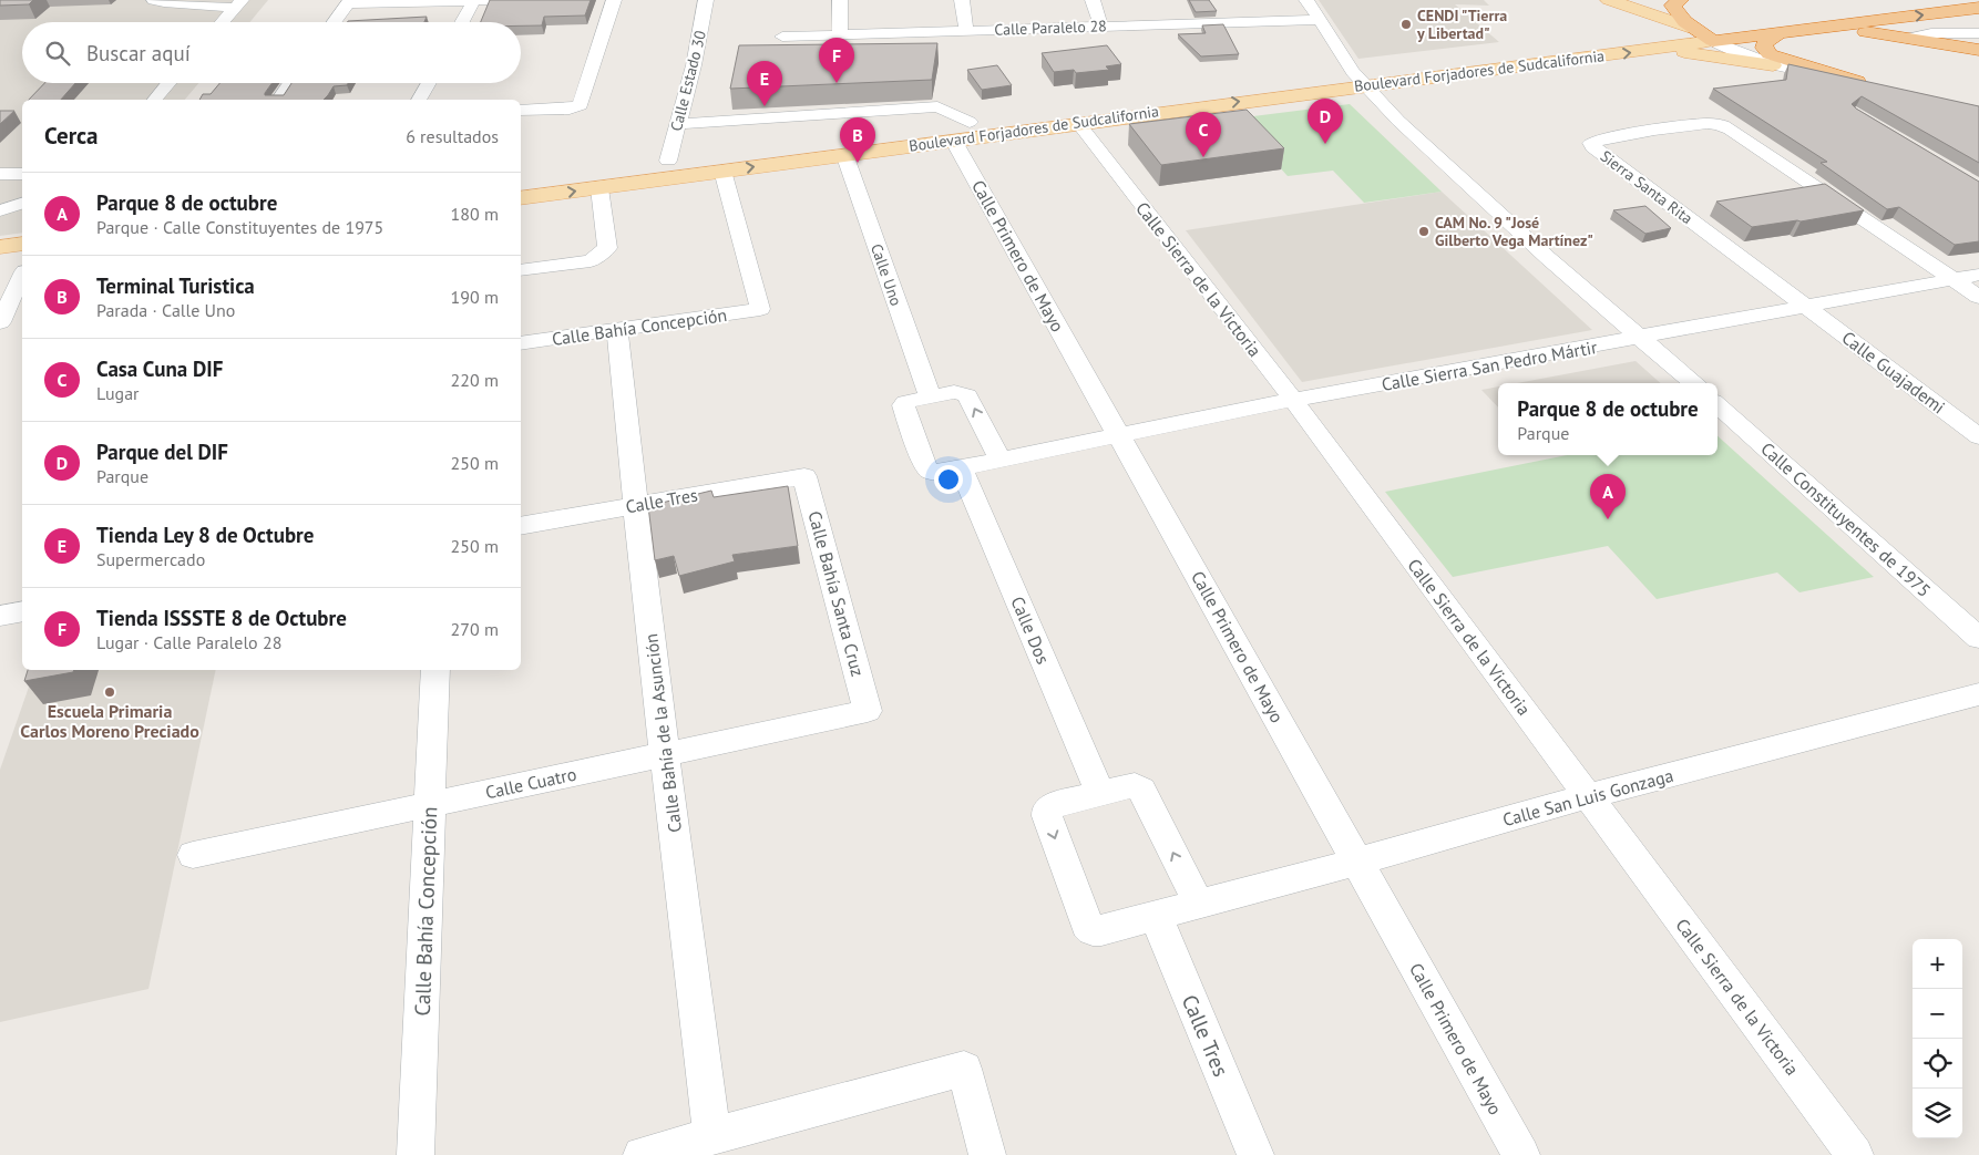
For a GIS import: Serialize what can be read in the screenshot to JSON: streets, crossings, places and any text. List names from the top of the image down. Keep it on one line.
{"streets":{"highway":["Boulevard Forjadores de Sudcalifornia"],"street":["Calle Paralelo 28","Calle Estado 30","Sierra Santa Rita","Calle Primero de Mayo","Calle Uno","Calle Sierra de la Victoria","Calle Bahía Concepción","Calle Sierra San Pedro Mártir","Calle Guajademi","Calle Tres","Calle Constituyentes de 1975","Calle Bahía Santa Cruz","Calle Dos","Calle Bahía de la Asunción","Calle Cuatro","Calle San Luis Gonzaga"]},"crossings":[["Boulevard Forjadores de Sudcalifornia","Calle Estado 30"],["Boulevard Forjadores de Sudcalifornia","Calle Primero de Mayo"],["Boulevard Forjadores de Sudcalifornia","Calle Uno"],["Boulevard Forjadores de Sudcalifornia","Calle Sierra de la Victoria"],["Boulevard Forjadores de Sudcalifornia","Calle Bahía Concepción"],["Sierra Santa Rita","Calle Sierra San Pedro Mártir"],["Sierra Santa Rita","Calle Guajademi"],["Calle Primero de Mayo","Calle Sierra San Pedro Mártir"],["Calle Primero de Mayo","Calle San Luis Gonzaga"],["Calle Uno","Calle Sierra San Pedro Mártir"],["Calle Sierra de la Victoria","Calle Sierra San Pedro Mártir"],["Calle Sierra de la Victoria","Calle San Luis Gonzaga"],["Calle Bahía Concepción","Calle Bahía de la Asunción"],["Calle Bahía Concepción","Calle Cuatro"],["Calle Sierra San Pedro Mártir","Calle Guajademi"],["Calle Sierra San Pedro Mártir","Calle Dos"],["Calle Tres","Calle Bahía Santa Cruz"],["Calle Tres","Calle Bahía de la Asunción"],["Calle Tres","Calle San Luis Gonzaga"],["Calle Bahía Santa Cruz","Calle Cuatro"],["Calle Dos","Calle San Luis Gonzaga"],["Calle Bahía de la Asunción","Calle Cuatro"]],"places":["CENDI \"Tierra y Libertad\"","CAM No. 9 \"José Gilberto Vega Martínez\"","Escuela Primaria Carlos Moreno Preciado"],"page":{"search":"Buscar aquí","pins":["F","E","D","C","B","A"],"heading":["Cerca","6 resultados"],"list":[{"mark":"A","name":"Parque 8 de octubre","note":"Parque · Calle Constituyentes de 1975","value":"180 m"},{"mark":"B","name":"Terminal Turistica","note":"Parada · Calle Uno","value":"190 m"},{"mark":"C","name":"Casa Cuna DIF","note":"Lugar","value":"220 m"},{"mark":"D","name":"Parque del DIF","note":"Parque","value":"250 m"},{"mark":"E","name":"Tienda Ley 8 de Octubre","note":"Supermercado","value":"250 m"},{"mark":"F","name":"Tienda ISSSTE 8 de Octubre","note":"Lugar · Calle Paralelo 28","value":"270 m"}],"popup":["Parque 8 de octubre","Parque"],"map_buttons":["+","−"]}}
